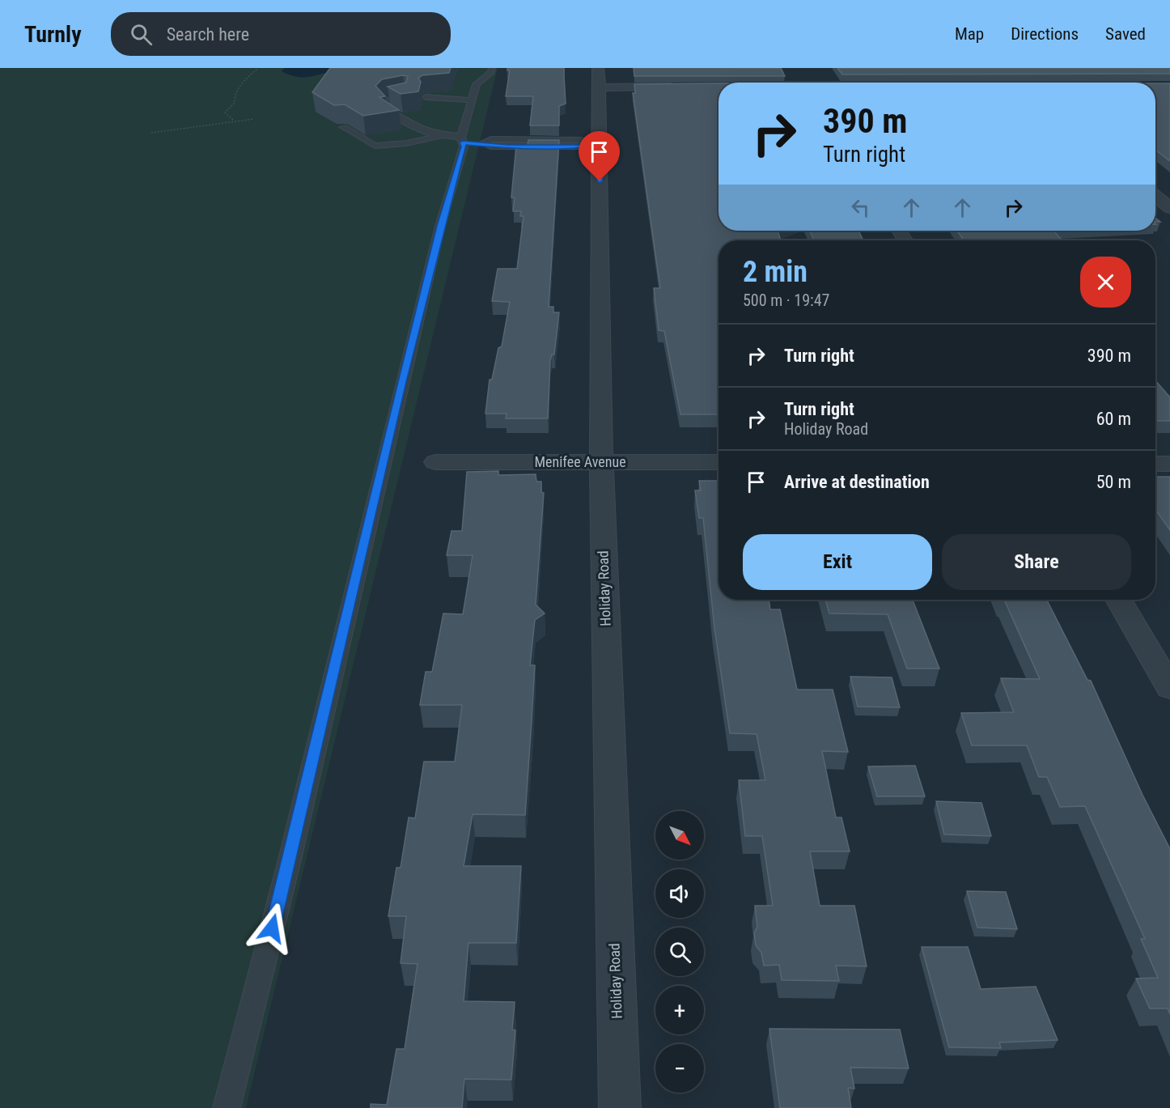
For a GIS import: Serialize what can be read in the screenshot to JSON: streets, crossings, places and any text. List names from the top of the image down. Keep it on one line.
{"streets":{"street":["Menifee Avenue","Holiday Road"]},"crossings":[["Menifee Avenue","Holiday Road"]],"north":"bottom right","page":{"header":"Turnly","search":"Search here","nav":["Map","Directions","Saved"],"turn":["390 m","Turn right"],"heading":["2 min","500 m · 19:47"],"list":[{"name":"Turn right","value":"390 m"},{"name":"Turn right","note":"Holiday Road","value":"60 m"},{"name":"Arrive at destination","value":"50 m"}],"buttons":["Exit","Share"],"map_buttons":["+","−"]}}
